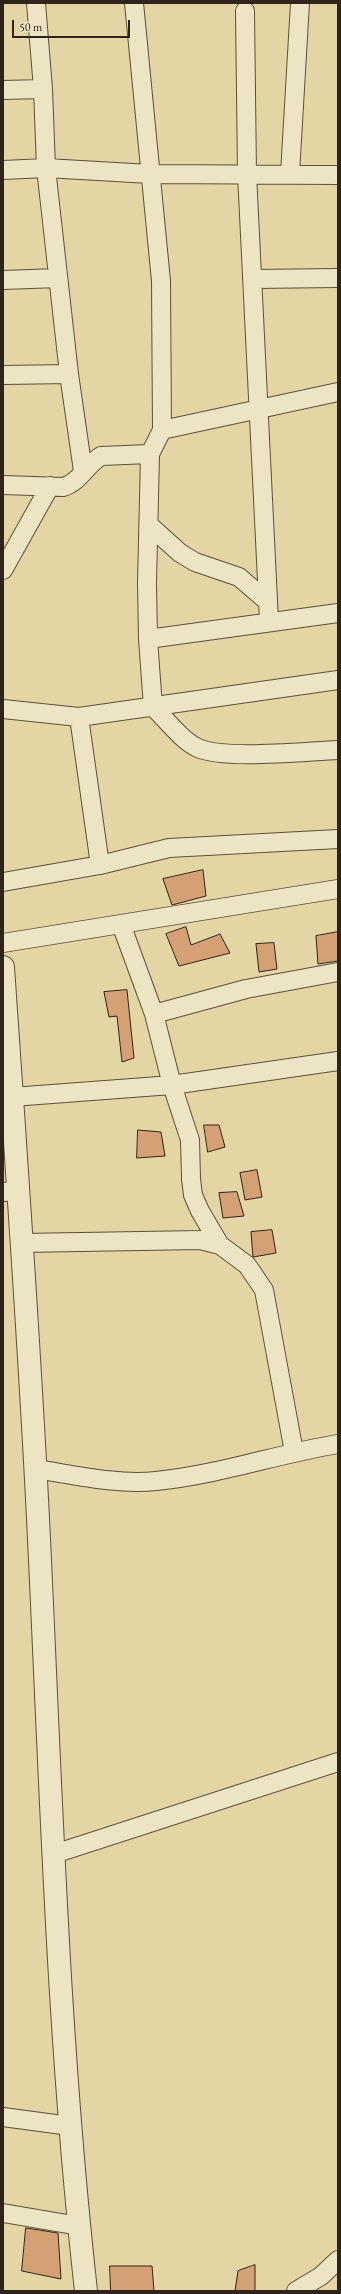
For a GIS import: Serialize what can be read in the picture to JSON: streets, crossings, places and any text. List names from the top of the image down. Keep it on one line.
{"scale_bar":"50 m"}
